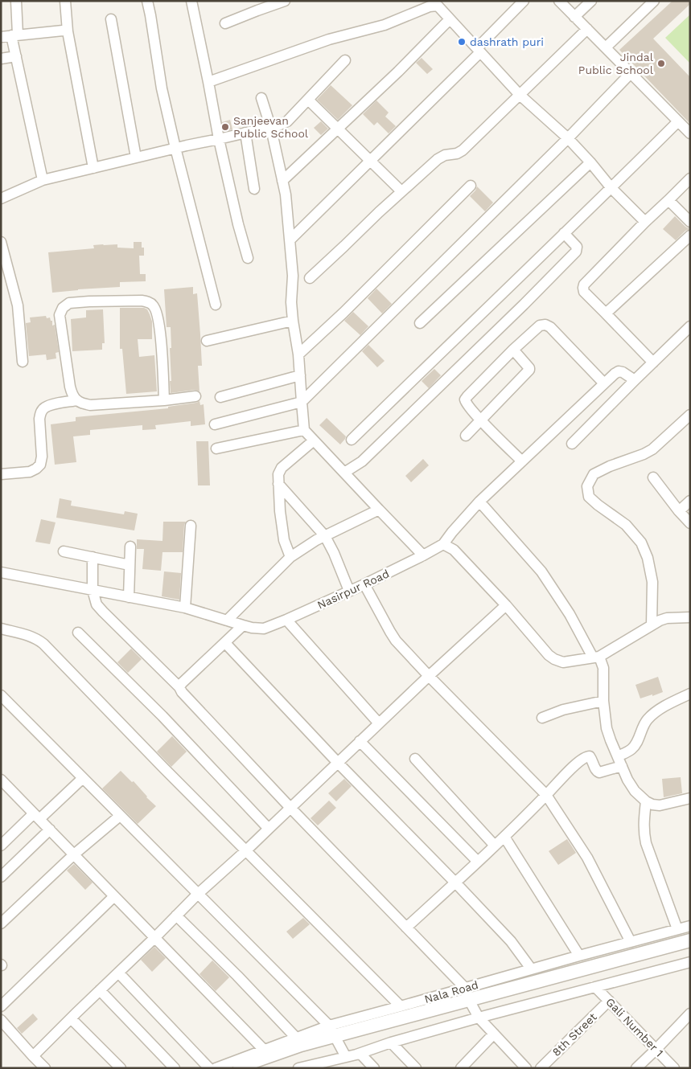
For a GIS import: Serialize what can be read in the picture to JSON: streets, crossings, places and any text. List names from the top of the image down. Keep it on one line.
{"streets":{"street":["Nasirpur Road","Nala Road","Gali Number 1","8th Street"]},"crossings":[["Gali Number 1","8th Street"]],"places":["dashrath puri","Jindal Public School","Sanjeevan Public School"]}
